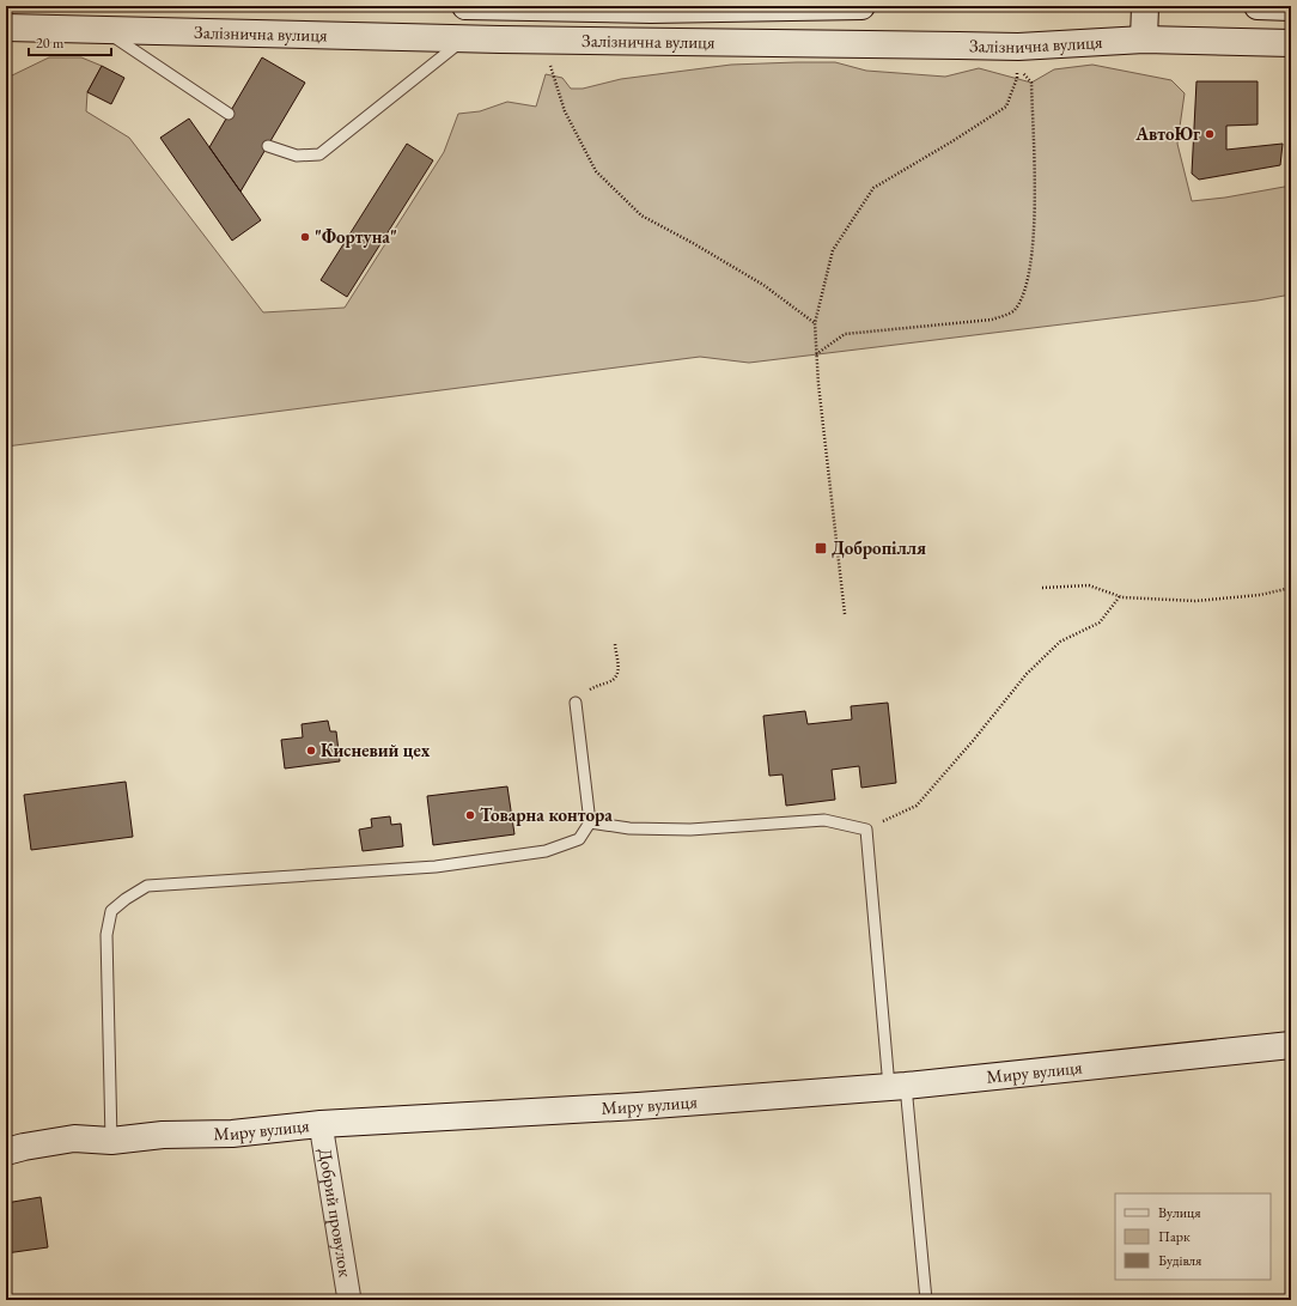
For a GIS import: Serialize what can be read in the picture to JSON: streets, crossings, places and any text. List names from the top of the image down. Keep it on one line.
{"streets":{"main road":["Залізнична вулиця","Миру вулиця"],"street":["Добрий провулок"]},"crossings":[["Миру вулиця","Добрий провулок"]],"places":{"other":["АвтоЮг","\"Фортуна\"","Кисневий цех","Товарна контора"],"transit":["Добропілля"]},"legend":["Вулиця","Парк","Будівля"],"scale_bar":"20 m"}
